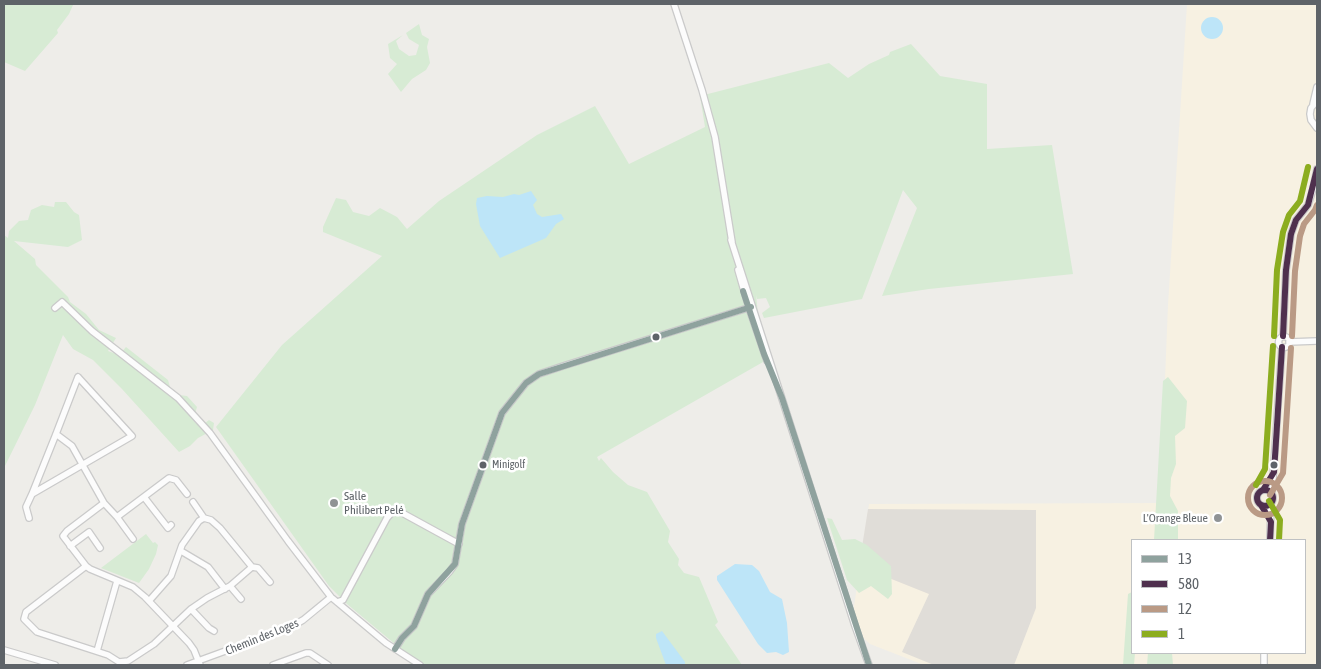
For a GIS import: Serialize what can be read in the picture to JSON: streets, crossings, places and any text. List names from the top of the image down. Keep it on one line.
{"streets":{"street":["Chemin des Loges"]},"places":["Minigolf","Salle Philibert Pelé","L'Orange Bleue"],"lines":["transit line 1","transit line 580","transit line 12","transit line 13"],"legend":["13","580","12","1"]}
